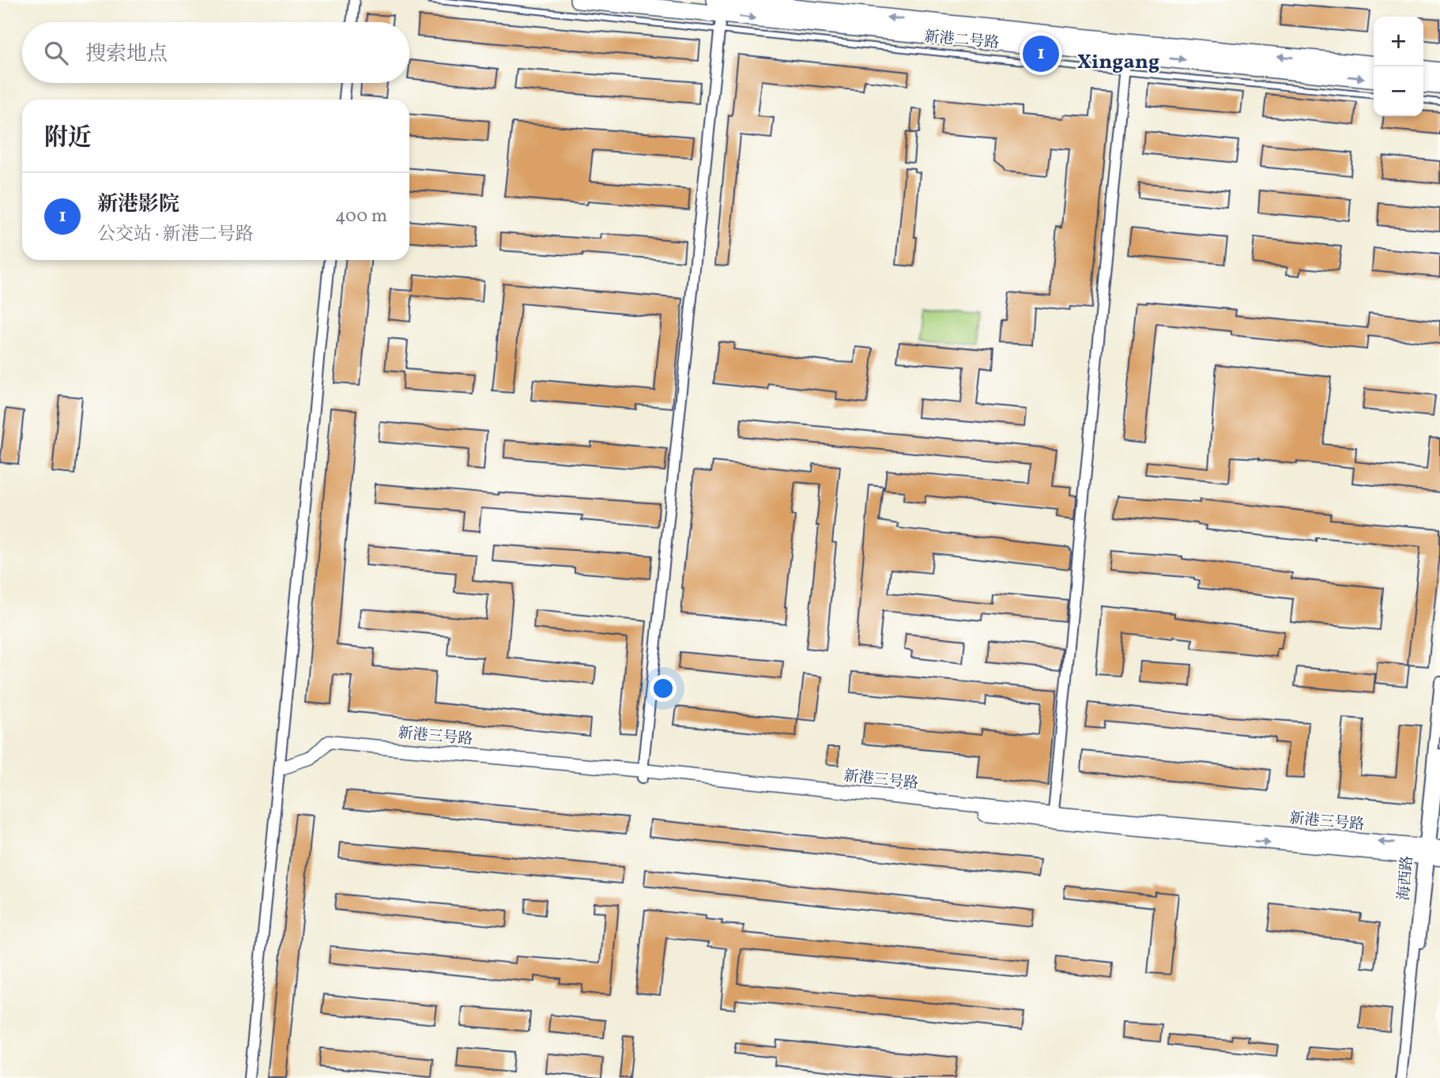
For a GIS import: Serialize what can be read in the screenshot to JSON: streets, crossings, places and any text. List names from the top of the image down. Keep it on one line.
{"streets":{"main road":["新港二号路"],"street":["新港三号路","海西路"]},"crossings":[["新港三号路","海西路"]],"districts":["Xingang"],"page":{"map_buttons":["+","−"],"search":"搜索地点","pins":"1","heading":"附近","list":[{"mark":"1","name":"新港影院","note":"公交站 · 新港二号路","value":"400 m"}]}}
